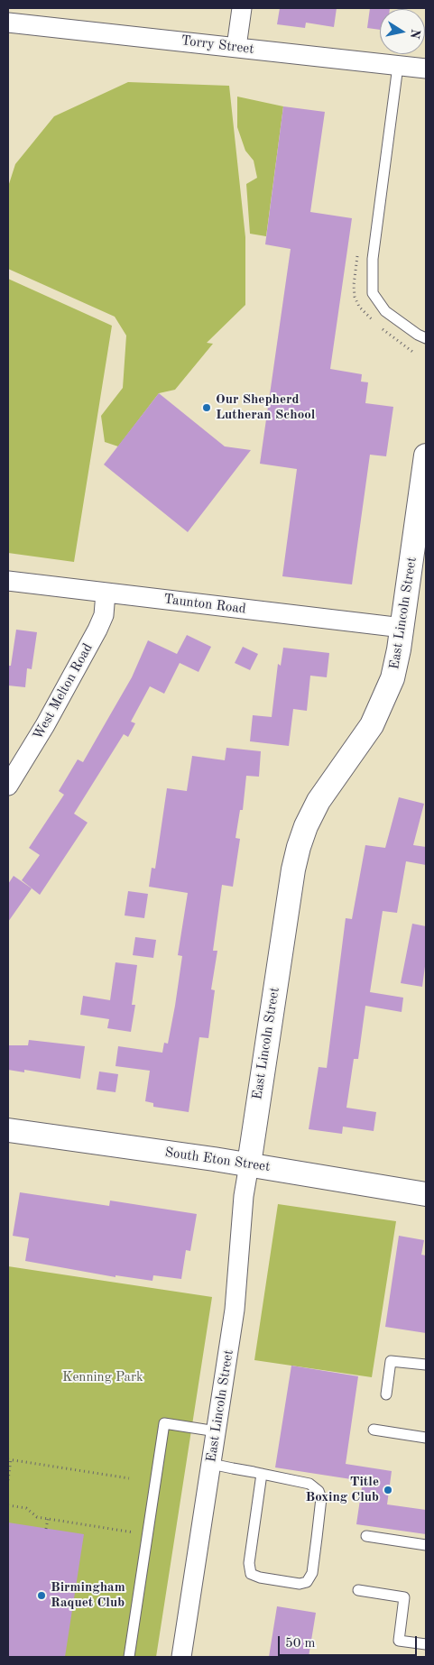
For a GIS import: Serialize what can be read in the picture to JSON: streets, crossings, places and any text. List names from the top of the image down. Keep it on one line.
{"streets":{"street":["Torry Street","Taunton Road","East Lincoln Street","West Melton Road","South Eton Street"]},"crossings":[["Taunton Road","East Lincoln Street"],["Taunton Road","West Melton Road"],["East Lincoln Street","South Eton Street"]],"parks":["Kenning Park"],"places":["Our Shepherd Lutheran School","Title Boxing Club","Birmingham Raquet Club"],"scale_bar":"50 m","north":"right"}
